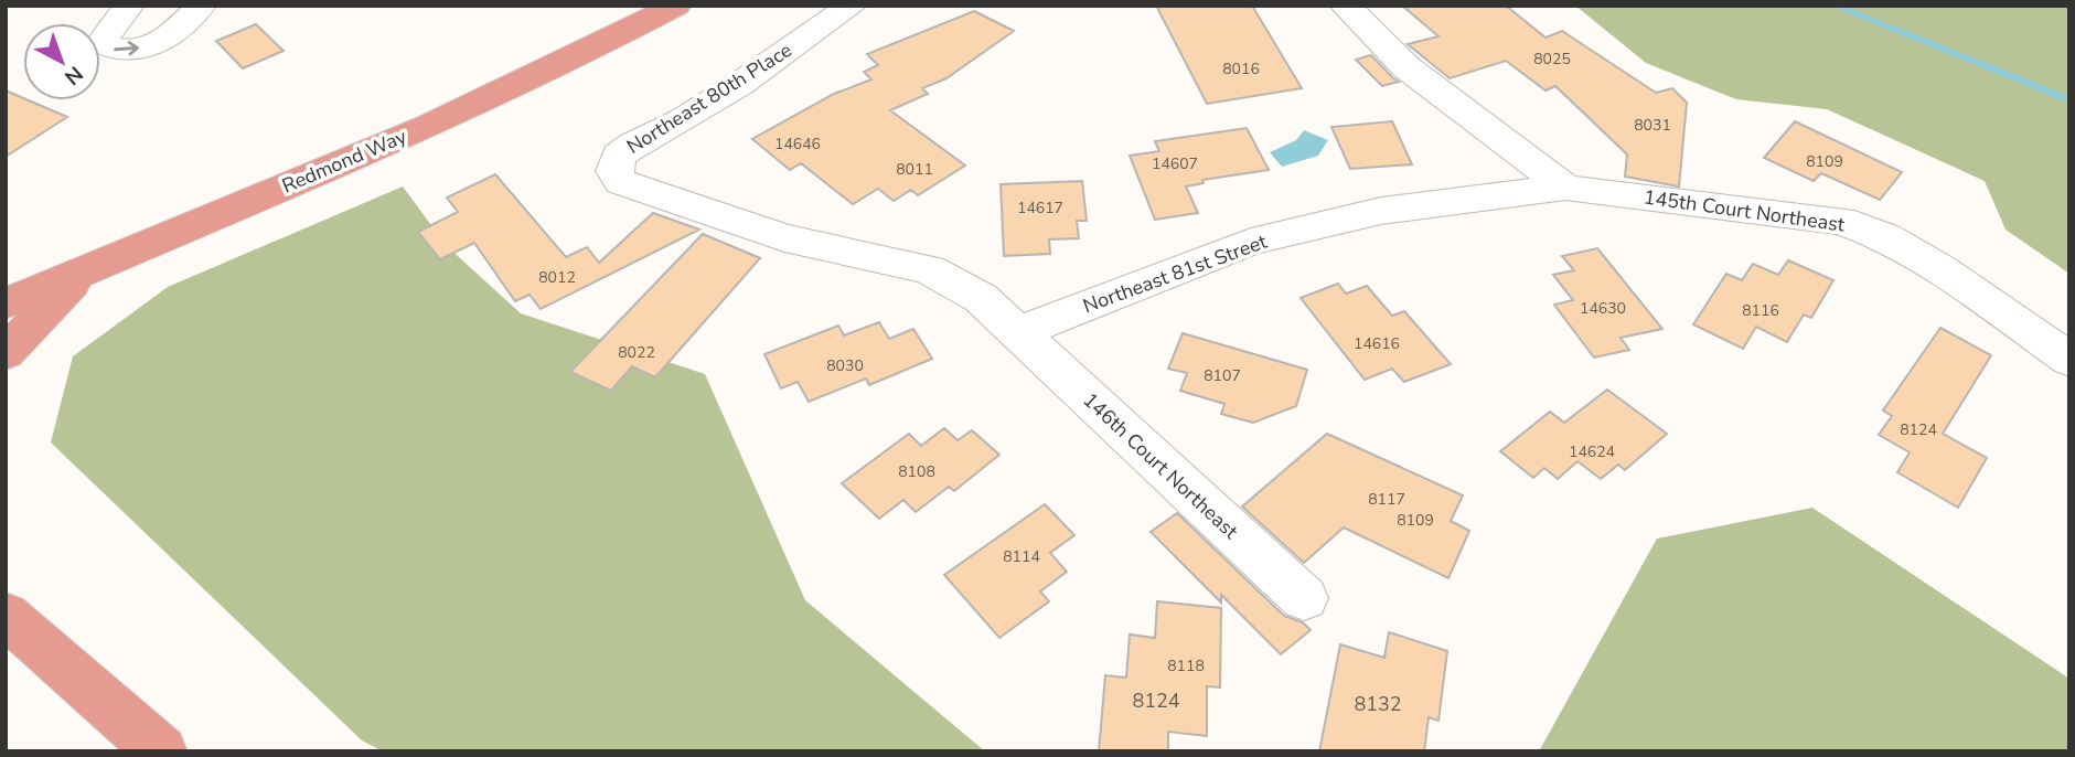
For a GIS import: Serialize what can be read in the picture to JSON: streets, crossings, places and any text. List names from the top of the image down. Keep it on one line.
{"streets":{"main road":["Redmond Way"],"street":["Northeast 80th Place","145th Court Northeast","Northeast 81st Street","146th Court Northeast"]},"crossings":[["Northeast 80th Place","146th Court Northeast"],["145th Court Northeast","Northeast 81st Street"],["Northeast 81st Street","146th Court Northeast"]],"house_numbers":["8025","8016","8031","14646","8109","14607","8011","14617","8012","14630","8116","14616","8022","8030","8107","8124","14624","8108","8117","8109","8114","8118","8124","8132"],"north":"bottom right"}
